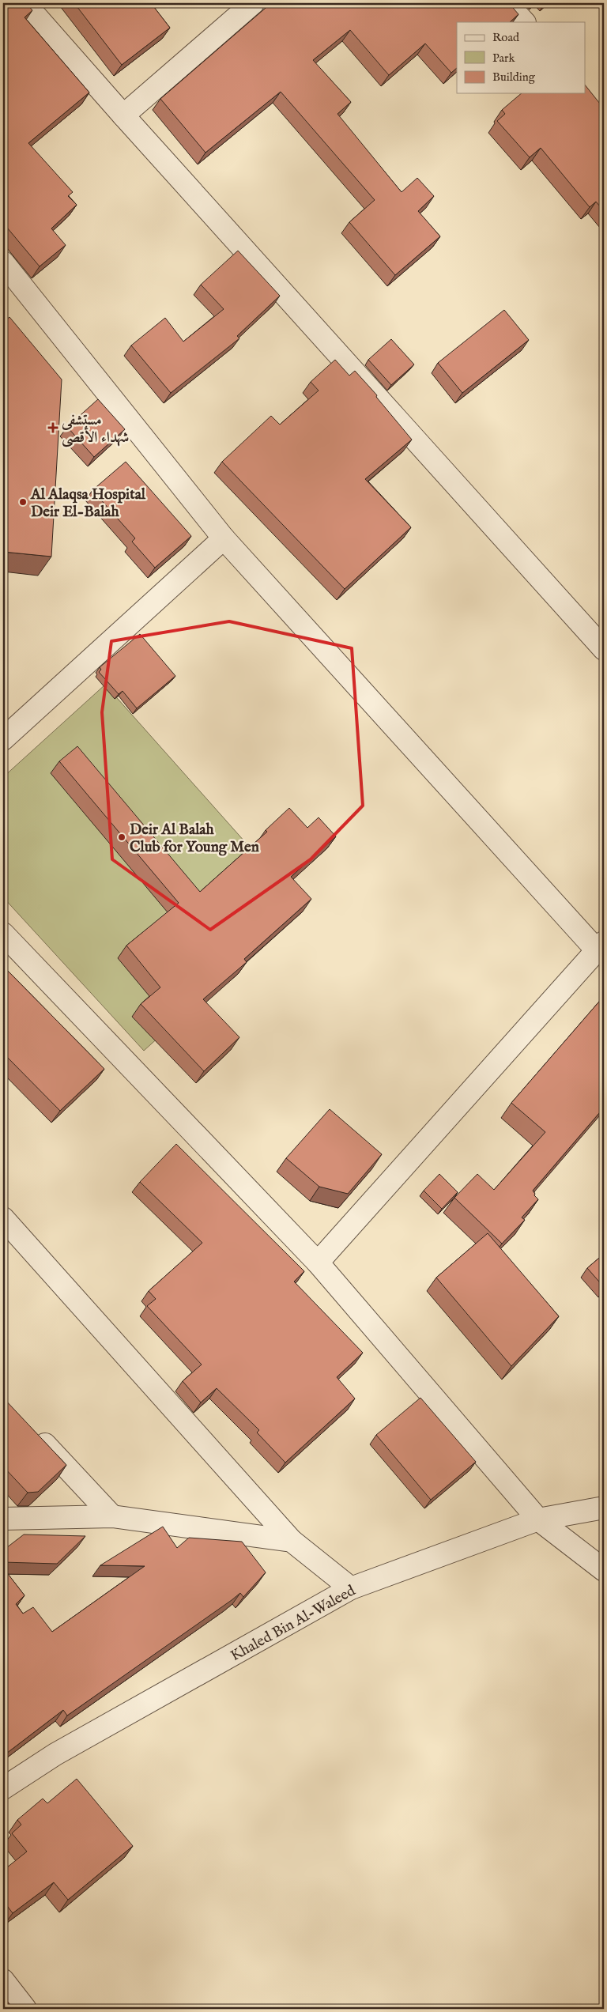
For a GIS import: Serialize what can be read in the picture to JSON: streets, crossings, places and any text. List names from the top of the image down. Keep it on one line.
{"streets":{"street":["Khaled Bin Al-Waleed"]},"places":{"health":["مستشفى شهداء الأقصى"],"other":["Al Alaqsa Hospital Deir El-Balah","Deir Al Balah Club for Young Men"]},"legend":["Road","Park","Building"]}
